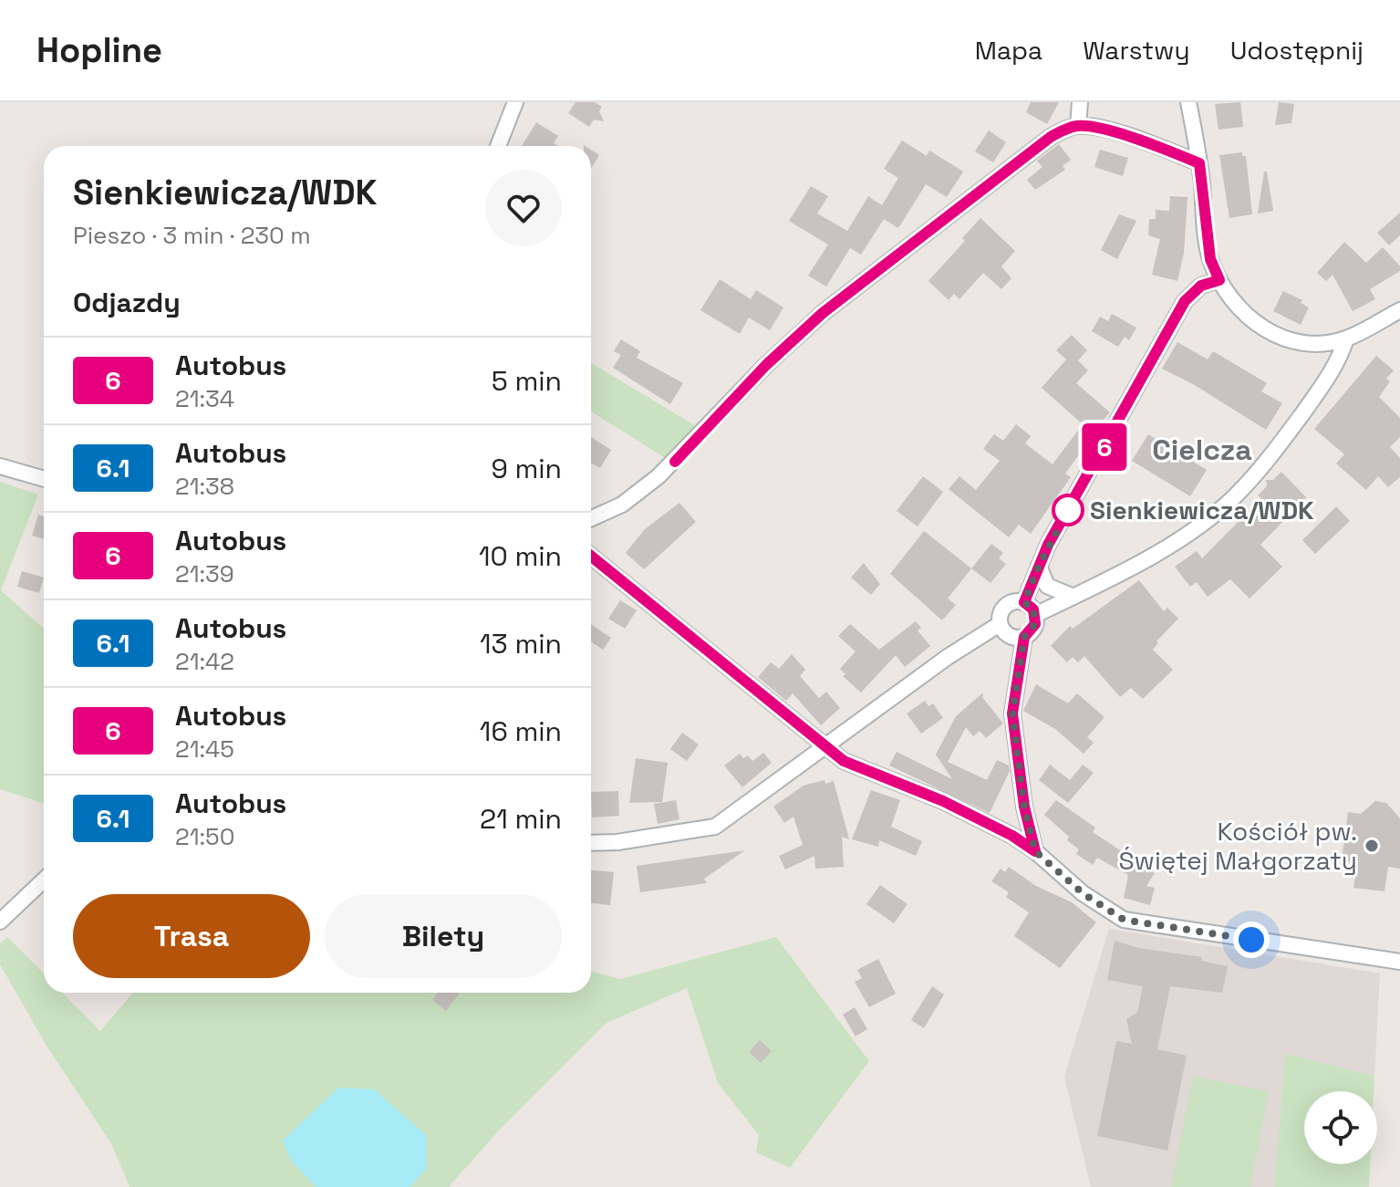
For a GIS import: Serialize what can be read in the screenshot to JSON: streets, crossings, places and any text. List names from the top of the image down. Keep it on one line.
{"districts":["Cielcza"],"places":["Sienkiewicza/WDK","Kościół pw. Świętej Małgorzaty"],"lines":["bus line 6"],"page":{"header":"Hopline","nav":["Mapa","Warstwy","Udostępnij"],"on_map":"6","heading":[["Sienkiewicza/WDK","Pieszo · 3 min · 230 m"],"Odjazdy"],"list":[{"mark":"6","name":"Autobus","note":"21:34","value":"5 min"},{"mark":"6.1","name":"Autobus","note":"21:38","value":"9 min"},{"mark":"6","name":"Autobus","note":"21:39","value":"10 min"},{"mark":"6.1","name":"Autobus","note":"21:42","value":"13 min"},{"mark":"6","name":"Autobus","note":"21:45","value":"16 min"},{"mark":"6.1","name":"Autobus","note":"21:50","value":"21 min"}],"buttons":["Trasa","Bilety"]}}
